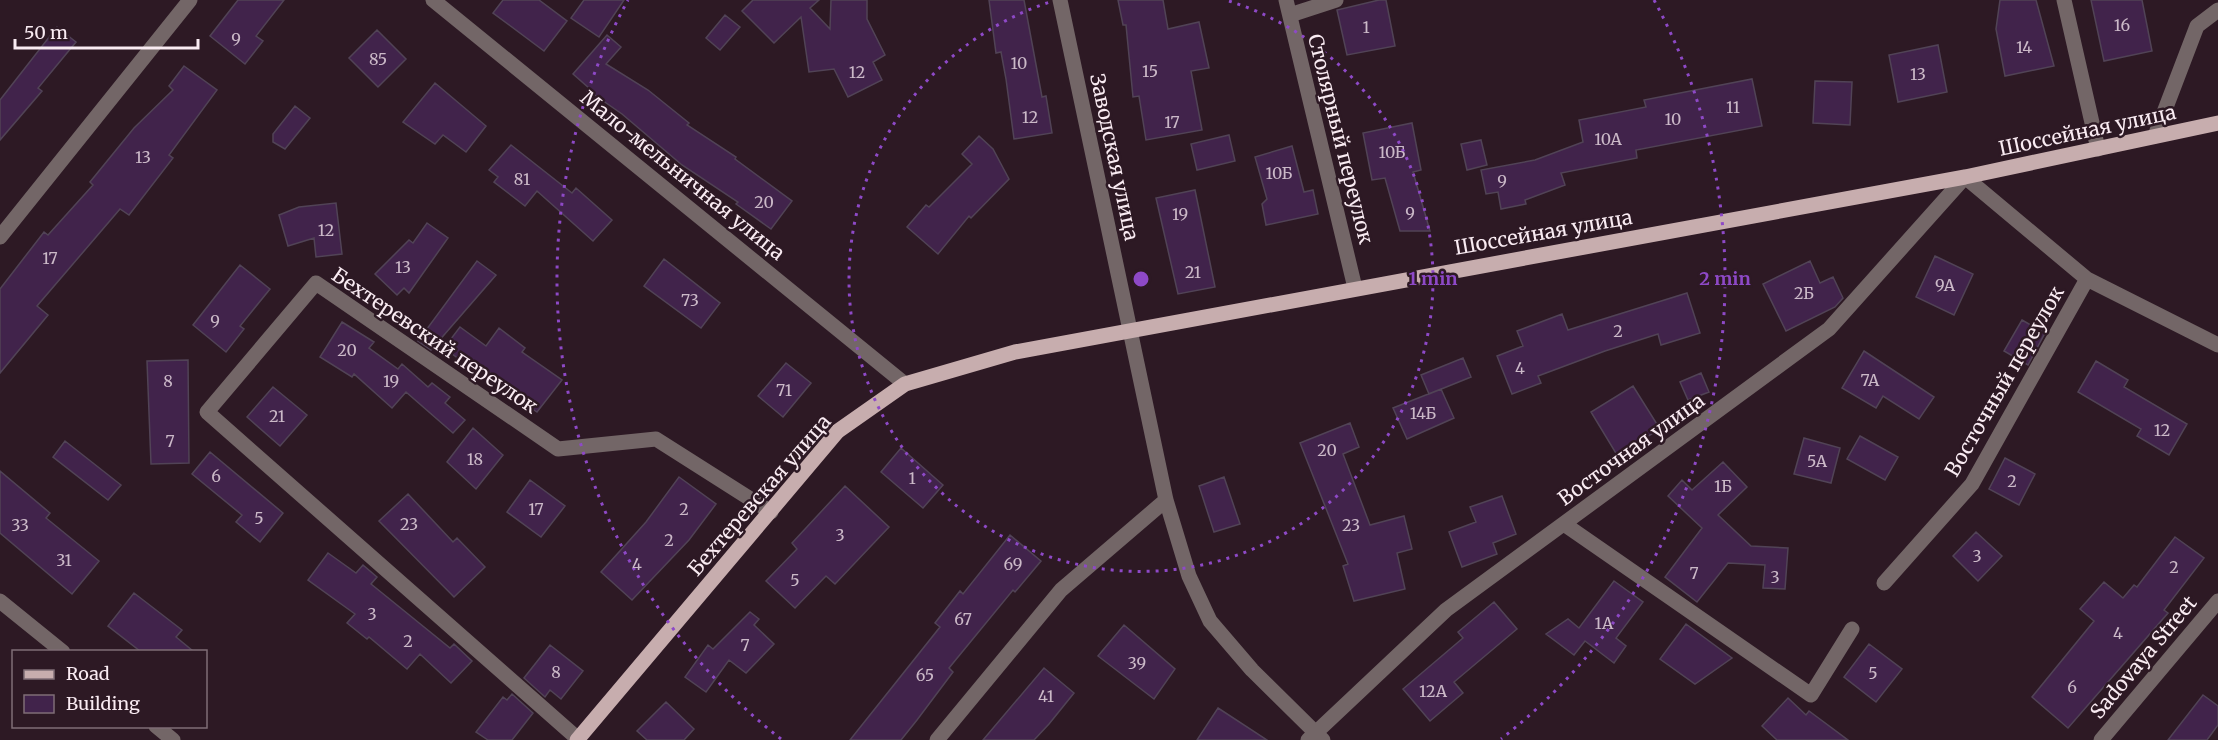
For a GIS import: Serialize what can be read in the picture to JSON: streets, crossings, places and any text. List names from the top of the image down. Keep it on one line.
{"streets":{"main road":["Шоссейная улица","Бехтеревская улица"],"street":["Столярный переулок","Заводская улица","Мало-мельничная улица","Бехтеревский переулок","Восточный переулок","Восточная улица","Sadovaya Street"]},"crossings":[["Шоссейная улица","Столярный переулок"],["Шоссейная улица","Заводская улица"],["Шоссейная улица","Восточная улица"],["Шоссейная улица","Бехтеревская улица"],["Заводская улица","Бехтеревская улица"],["Мало-мельничная улица","Бехтеревская улица"],["Бехтеревский переулок","Бехтеревская улица"]],"house_numbers":["16","1","9","14","85","10","15","12","13","11","12","10","17","10А","10Б","13","10Б","81","9","20","9","19","12","17","13","21","9А","2Б","73","9","2","20","4","7А","8","19","71","14Б","21","12","7","20","18","5А","6","1","2","1Б","17","2","5","23","33","23","3","2","3","31","4","69","2","7","3","5","3","67","1А","4","2","7","39","8","5","65","6","12А","41"],"legend":["Road","Building"],"scale_bar":"50 m","rings":["1 min","2 min"]}
